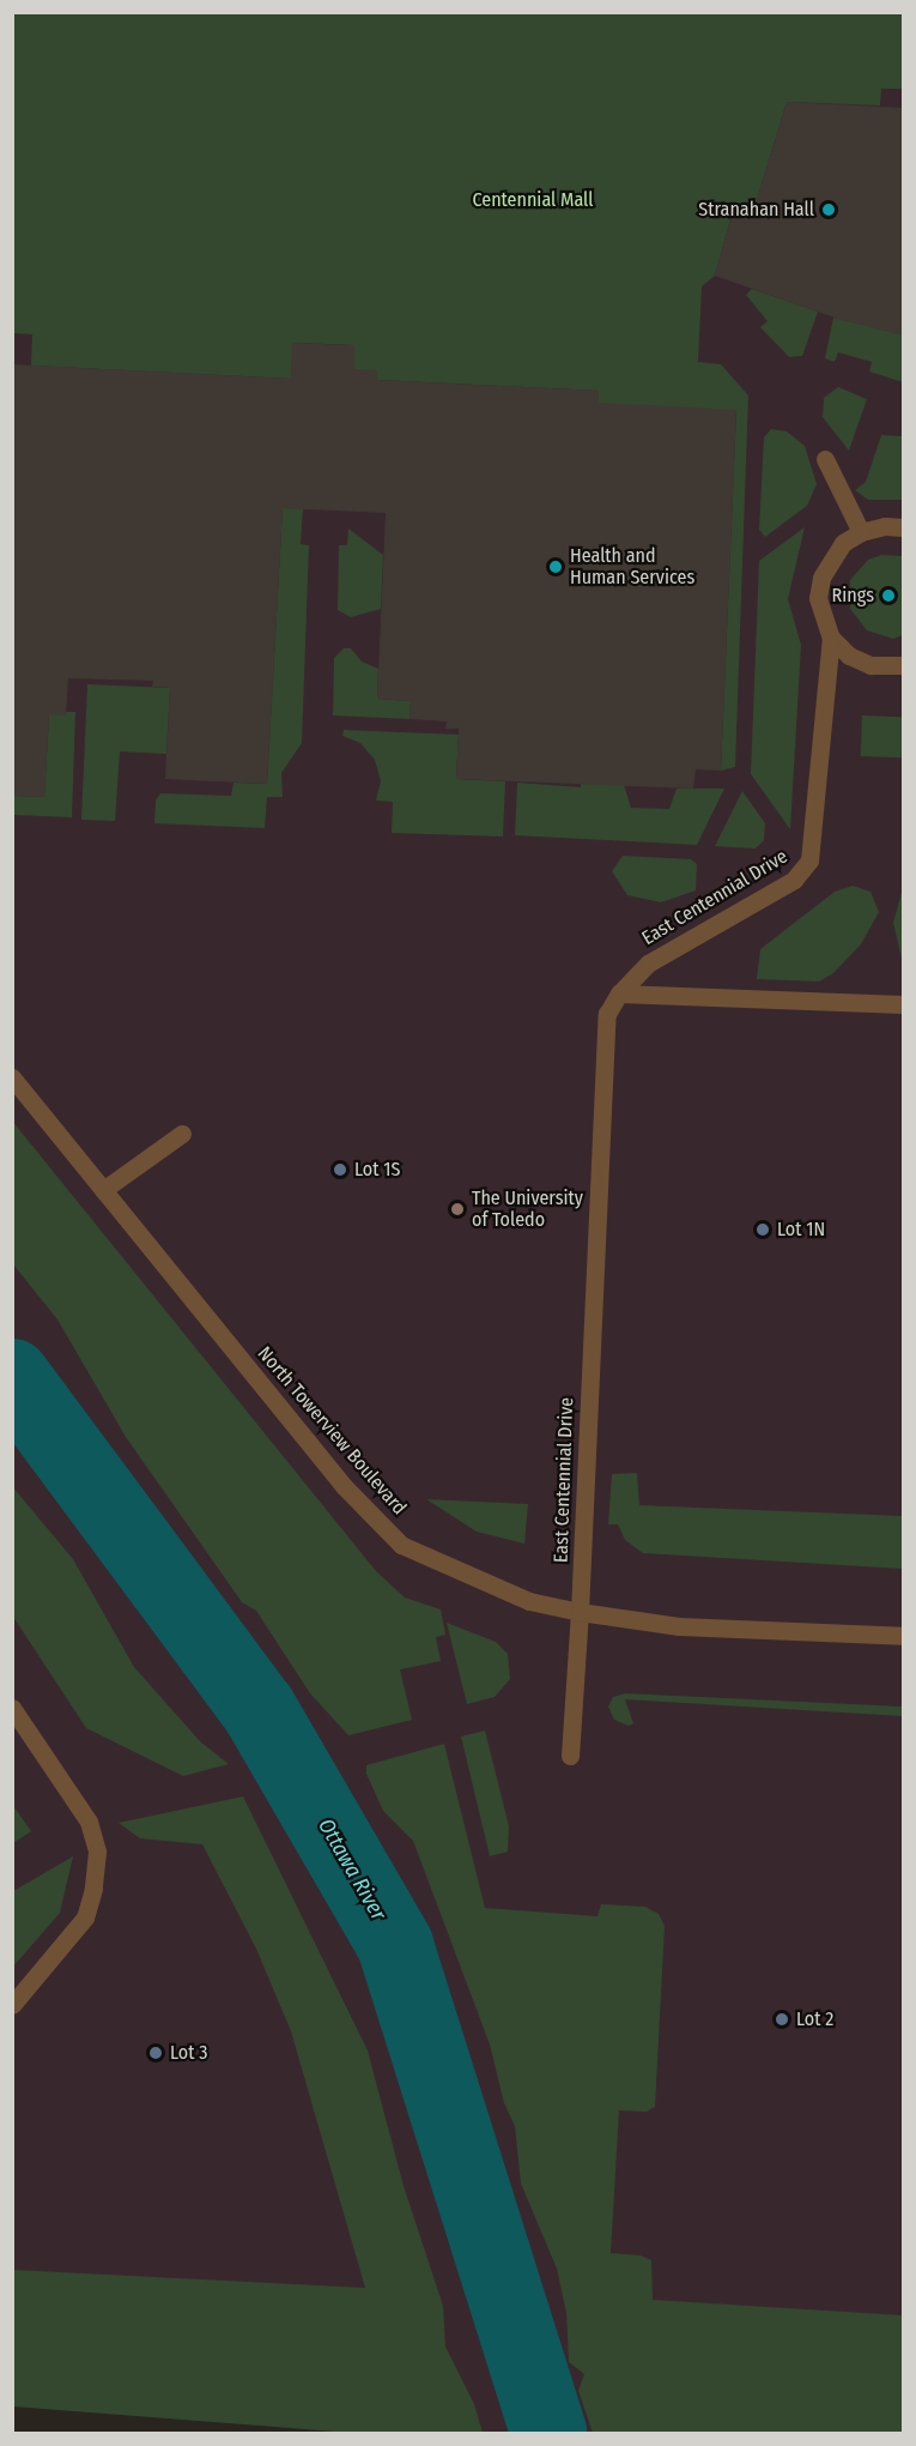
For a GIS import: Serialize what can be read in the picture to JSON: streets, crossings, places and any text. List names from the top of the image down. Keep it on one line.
{"streets":{"street":["East Centennial Drive","North Towerview Boulevard"]},"crossings":[["East Centennial Drive","North Towerview Boulevard"]],"water":["Ottawa River"],"parks":["Centennial Mall"],"places":["Stranahan Hall","Health and Human Services","Rings","Lot 1S","The University of Toledo","Lot 1N","Lot 2","Lot 3"]}
